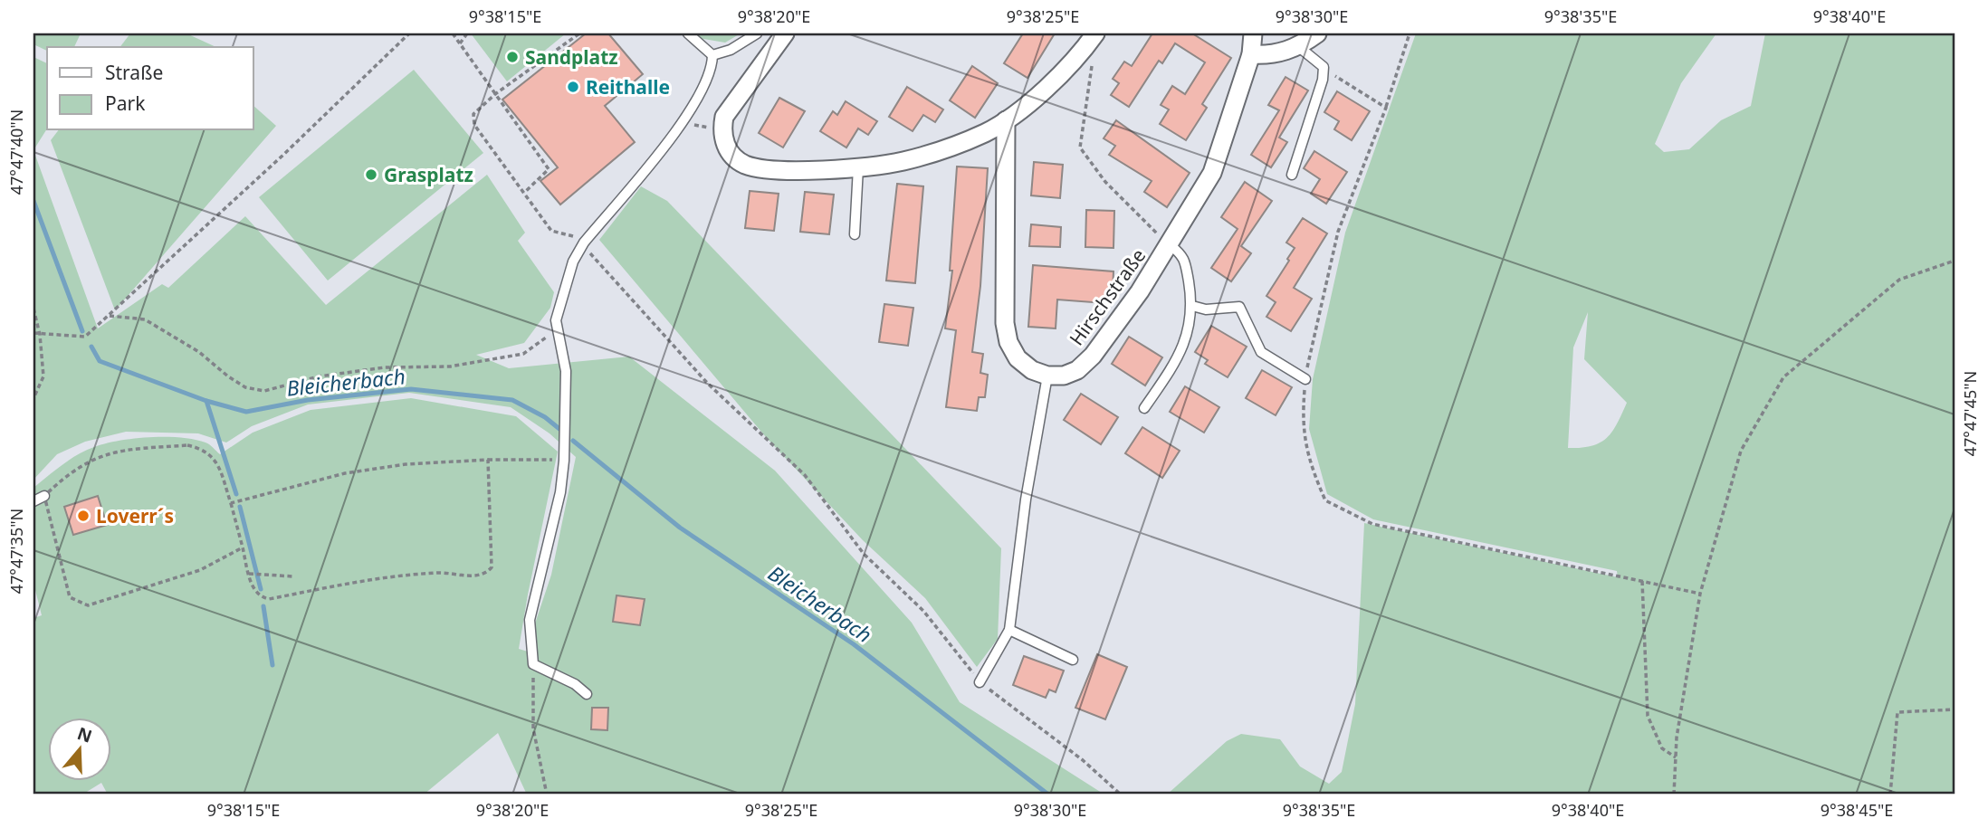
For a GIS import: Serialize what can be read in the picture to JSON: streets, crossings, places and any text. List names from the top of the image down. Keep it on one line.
{"streets":{"street":["Hirschstraße"]},"water":["Bleicherbach"],"places":["Sandplatz","Reithalle","Grasplatz","Loverr´s"],"legend":["Straße","Park"],"north":"top","coordinates":["9°38'15\"E","9°38'20\"E","9°38'25\"E","9°38'30\"E","9°38'35\"E","9°38'40\"E","47°47'40\"N","47°47'45\"N","47°47'35\"N","9°38'45\"E"]}
